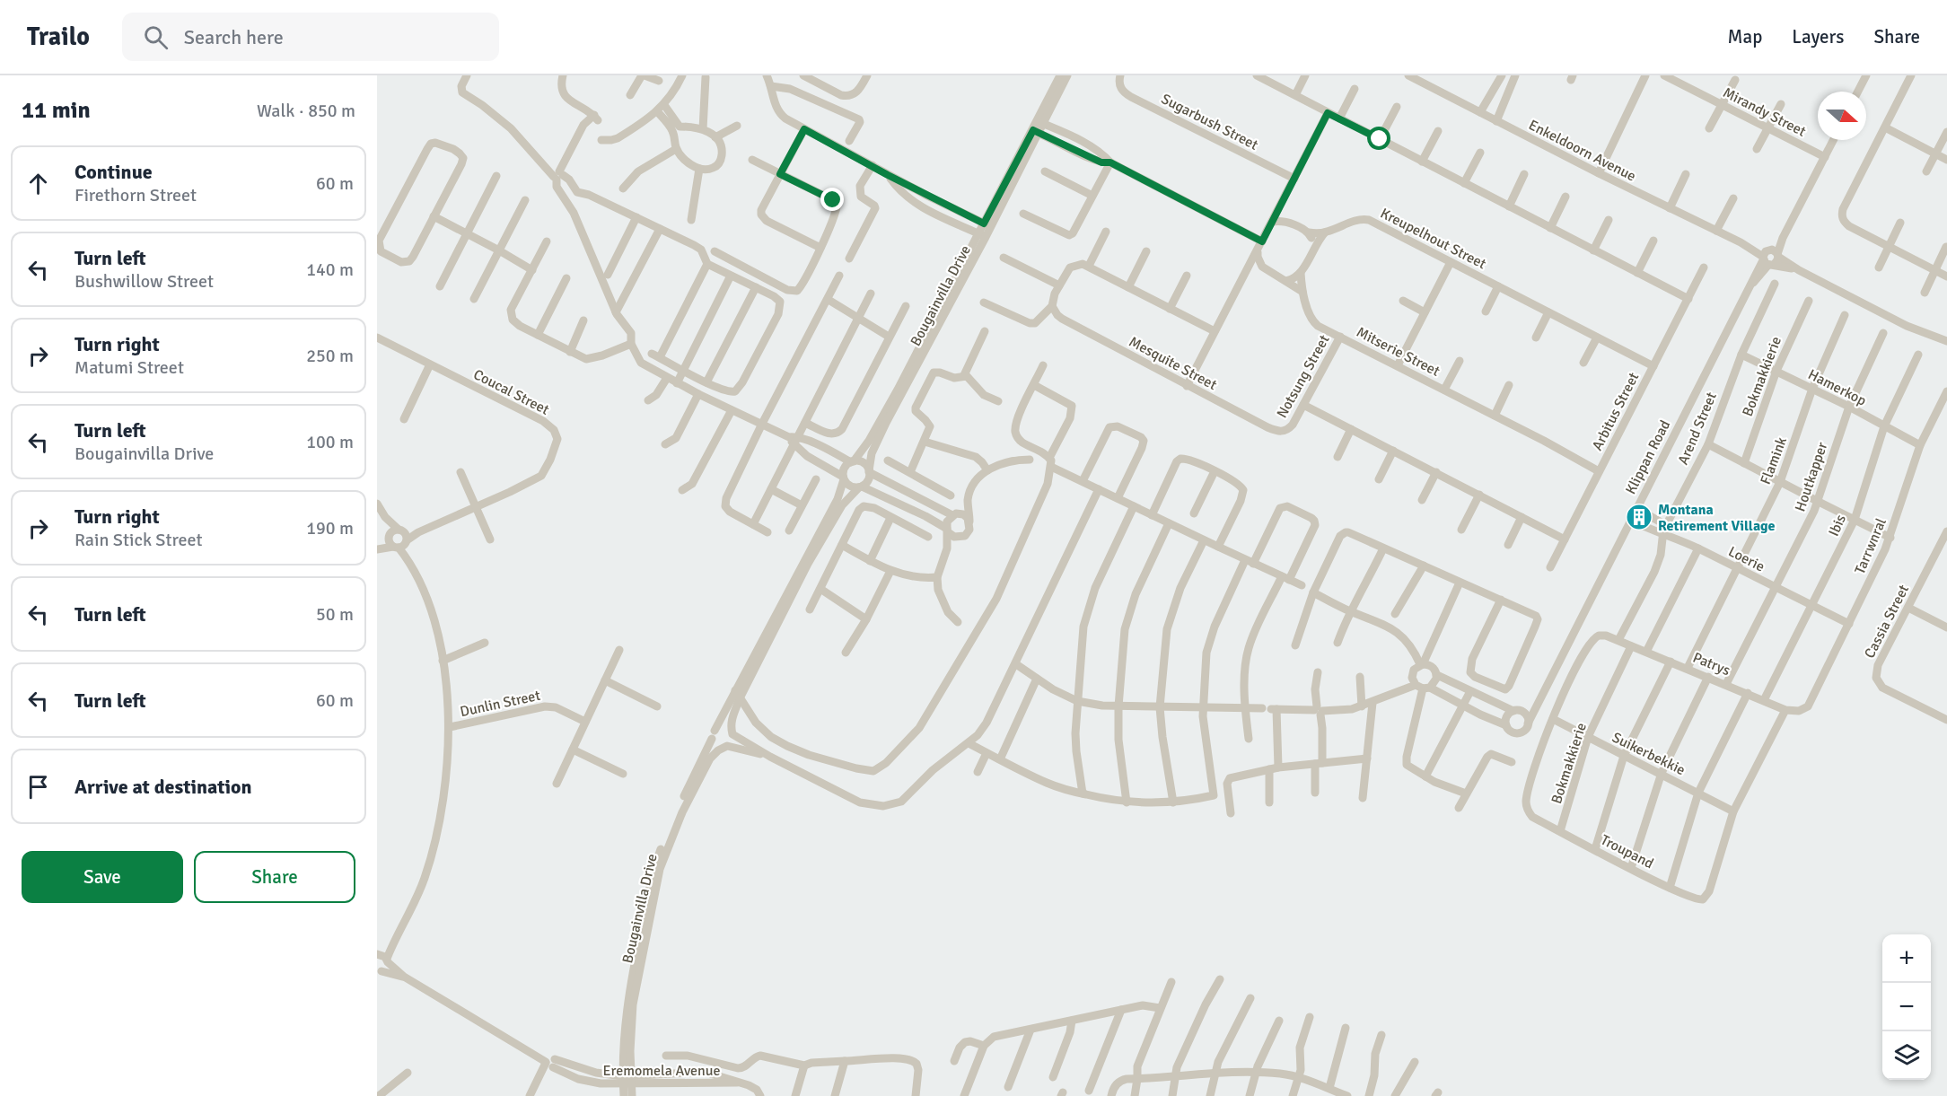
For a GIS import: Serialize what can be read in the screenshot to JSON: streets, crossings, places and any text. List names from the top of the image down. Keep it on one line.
{"streets":{"street":["Mirandy Street","Sugarbush Street","Enkeldoorn Avenue","Kreupelhout Street","Bougainvilla Drive","Mitserie Street","Mesquite Street","Notsung Street","Bokmakkierie","Hamerkop","Coucal Street","Arbitus Street","Arend Street","Klippan Road","Flamink","Houtkapper","Ibis","Tarrwnral","Loerie","Cassia Street","Patrys","Dunlin Street","Suikerbekkie","Troupand","Eremomela Avenue"]},"crossings":[["Mirandy Street","Klippan Road"],["Enkeldoorn Avenue","Klippan Road"],["Kreupelhout Street","Mitserie Street"],["Kreupelhout Street","Notsung Street"],["Kreupelhout Street","Arbitus Street"],["Bougainvilla Drive","Eremomela Avenue"],["Mitserie Street","Notsung Street"],["Mitserie Street","Arbitus Street"],["Mesquite Street","Notsung Street"],["Bokmakkierie","Hamerkop"],["Bokmakkierie","Patrys"],["Bokmakkierie","Suikerbekkie"],["Bokmakkierie","Troupand"],["Hamerkop","Arend Street"],["Hamerkop","Flamink"],["Hamerkop","Houtkapper"],["Hamerkop","Ibis"],["Hamerkop","Tarrwnral"],["Arend Street","Loerie"],["Arend Street","Patrys"],["Klippan Road","Loerie"],["Flamink","Loerie"],["Flamink","Patrys"],["Houtkapper","Loerie"],["Houtkapper","Patrys"],["Ibis","Loerie"],["Ibis","Patrys"],["Tarrwnral","Loerie"],["Tarrwnral","Patrys"],["Patrys","Suikerbekkie"],["Patrys","Troupand"],["Suikerbekkie","Troupand"]],"places":{"building":["Montana Retirement Village"]},"north":"right","page":{"header":"Trailo","search":"Search here","nav":["Map","Layers","Share"],"heading":["11 min","Walk · 850 m"],"list":[["Continue","Firethorn Street","60 m"],["Turn left","Bushwillow Street","140 m"],["Turn right","Matumi Street","250 m"],["Turn left","Bougainvilla Drive","100 m"],["Turn right","Rain Stick Street","190 m"],["Turn left","50 m"],["Turn left","60 m"],"Arrive at destination"],"buttons":["Save","Share"],"map_buttons":["+","−"]}}
